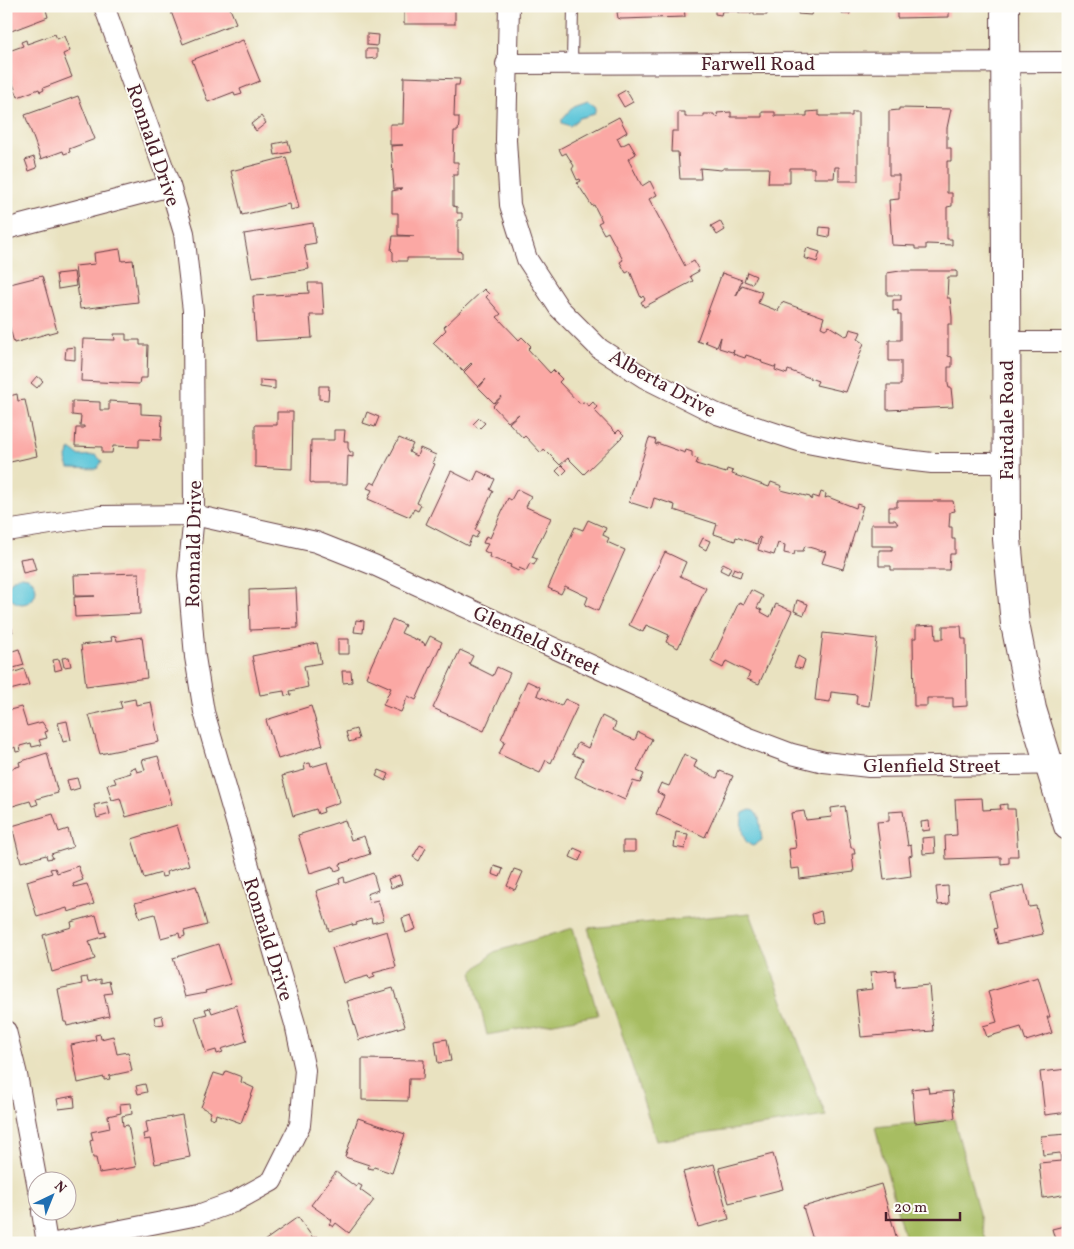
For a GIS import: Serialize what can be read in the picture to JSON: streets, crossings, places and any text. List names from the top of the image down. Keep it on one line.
{"streets":{"street":["Farwell Road","Ronnald Drive","Alberta Drive","Fairdale Road","Glenfield Street"]},"crossings":[["Farwell Road","Alberta Drive"],["Farwell Road","Fairdale Road"],["Ronnald Drive","Glenfield Street"],["Alberta Drive","Fairdale Road"],["Fairdale Road","Glenfield Street"]],"scale_bar":"20 m","north":"top right"}
